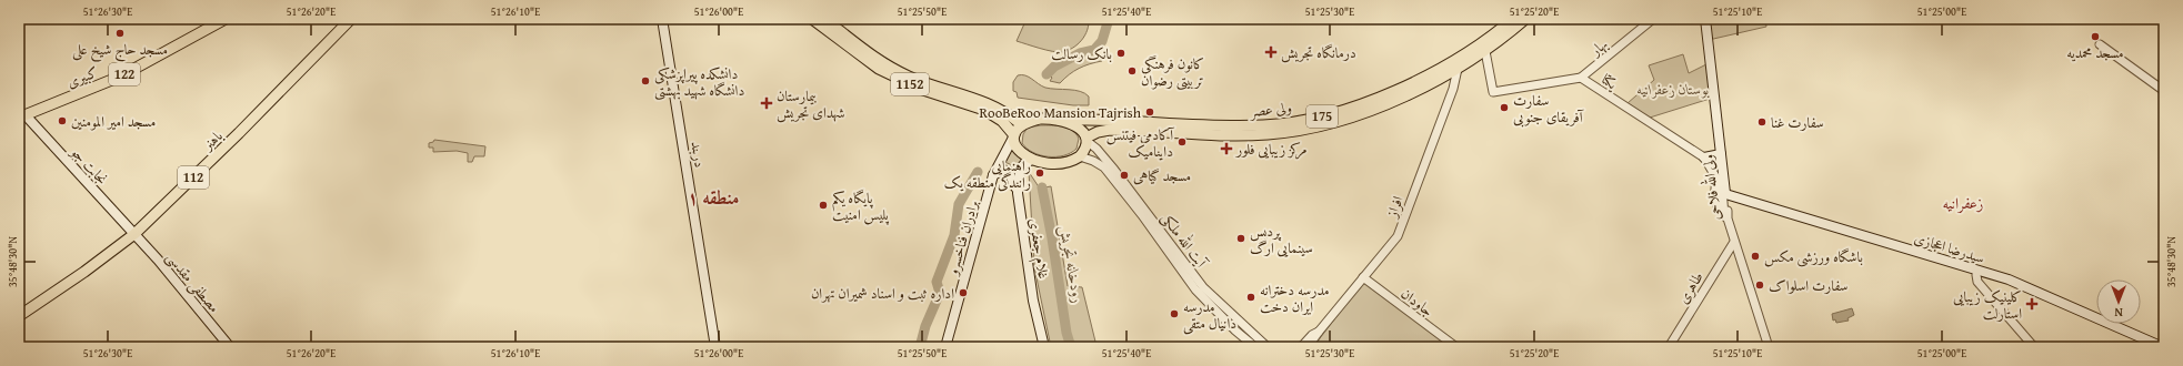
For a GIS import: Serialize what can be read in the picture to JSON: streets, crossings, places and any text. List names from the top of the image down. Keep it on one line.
{"streets":{"main road":["122","کبیری","1152","ولی عصر","175","باهنر","دربند","نجابت جو","112","ولی‌ الله فلاحی","برادران فناخسرو","سیدرضا اعجازی","غلام جعفری","مصطفی مقدسی"],"street":["بهار","یکتا","افراز","آیت الله ملکی","طاهری","جاودان"]},"crossings":[["بهار","یکتا"],["کبیری","نجابت جو"],["یکتا","ولی عصر"],["یکتا","ولی‌ الله فلاحی"],["یکتا","سیدرضا اعجازی"],["1152","ولی عصر"],["1152","برادران فناخسرو"],["1152","آیت الله ملکی"],["1152","غلام جعفری"],["ولی عصر","افراز"],["ولی عصر","برادران فناخسرو"],["ولی عصر","آیت الله ملکی"],["ولی عصر","غلام جعفری"],["باهنر","نجابت جو"],["باهنر","مصطفی مقدسی"],["نجابت جو","مصطفی مقدسی"],["ولی‌ الله فلاحی","سیدرضا اعجازی"],["ولی‌ الله فلاحی","طاهری"],["افراز","جاودان"],["برادران فناخسرو","آیت الله ملکی"],["برادران فناخسرو","غلام جعفری"],["آیت الله ملکی","غلام جعفری"]],"districts":["منطقه ۱","زعفرانیه"],"water":["رودخانه تجریش"],"parks":["بوستان زعفرانیه"],"places":{"other":["مسجد حاج شیخ علی","مسجد محمدیه","بانک رسالت","کانون فرهنگی تربیتی رضوان","دانشکده پیراپزشکی دانشگاه شهید بهشتی","سفارت آفریقای جنوبی","RooBeRoo Mansion Tajrish","مسجد امیر المومنین","سفارت غنا","آکادمی فیتنس داینامیک","راهنمایی رانندگی منطقه یک","مسجد گیاهی","پایگاه یکم پلیس امنیت","پردیس سینمایی ارگ","باشگاه ورزشی مکس","سفارت اسلواک","اداره ثبت و اسناد شمیران تهران","مدرسه دخترانه ایران دخت","مدرسه دانیال متقی"],"health":["درمانگاه تجریش","بیمارستان شهدای تجریش","مرکز زیبایی فلور","کلینیک زیبایی استارلت"]},"north":"bottom","coordinates":["51°26'30\"E","51°26'20\"E","51°26'10\"E","51°26'00\"E","51°25'50\"E","51°25'40\"E","51°25'30\"E","51°25'20\"E","51°25'10\"E","51°25'00\"E","35°48'30\"N"]}
